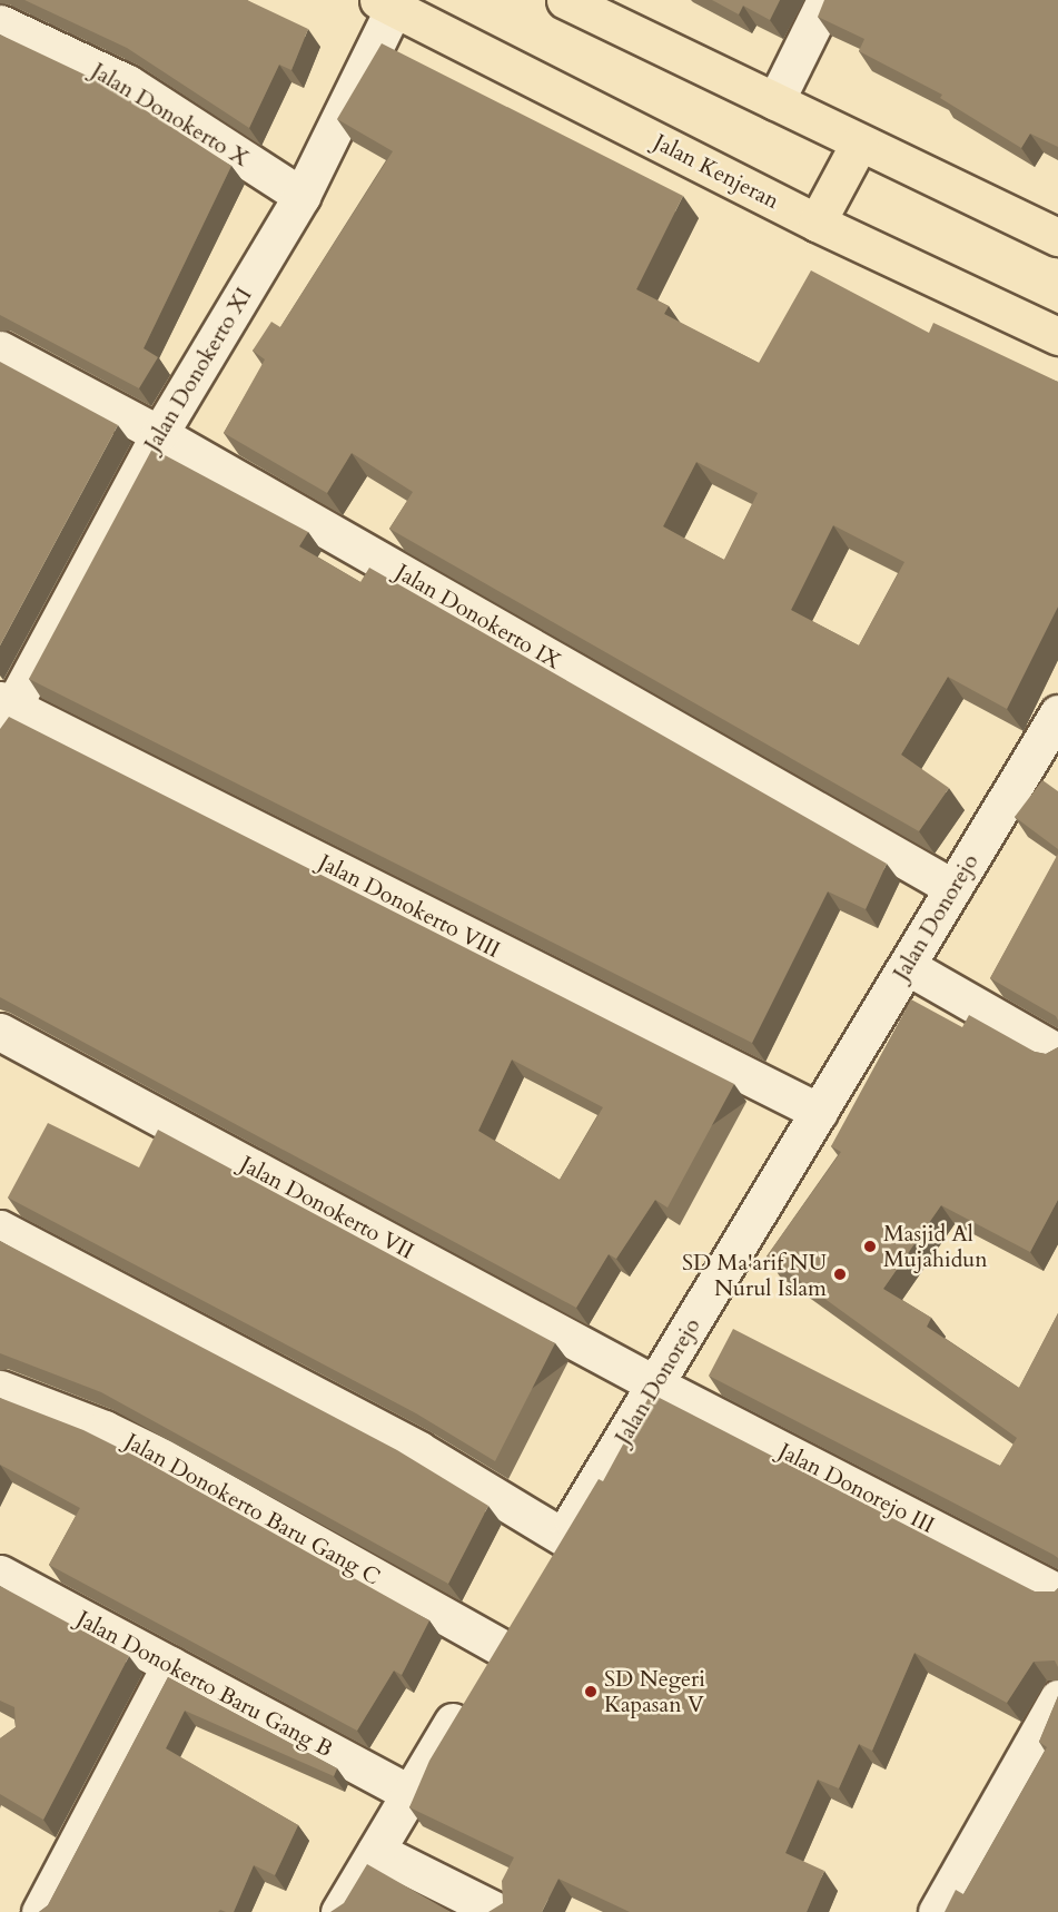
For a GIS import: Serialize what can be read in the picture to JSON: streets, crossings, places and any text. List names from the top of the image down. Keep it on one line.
{"streets":{"highway":["Jalan Kenjeran"],"street":["Jalan Donokerto X","Jalan Donokerto XI","Jalan Donokerto IX","Jalan Donokerto VIII","Jalan Donorejo","Jalan Donokerto VII","Jalan Donorejo III","Jalan Donokerto Baru Gang C","Jalan Donokerto Baru Gang B"]},"crossings":[["Jalan Donokerto X","Jalan Donokerto XI"],["Jalan Kenjeran","Jalan Donokerto XI"],["Jalan Donokerto XI","Jalan Donokerto IX"],["Jalan Donokerto XI","Jalan Donokerto VIII"],["Jalan Donokerto IX","Jalan Donorejo"],["Jalan Donokerto VIII","Jalan Donorejo"],["Jalan Donorejo","Jalan Donokerto VII"],["Jalan Donorejo","Jalan Donorejo III"],["Jalan Donokerto VII","Jalan Donorejo III"]],"places":["Masjid Al Mujahidun","SD Ma'arif NU Nurul Islam","SD Negeri Kapasan V"]}
